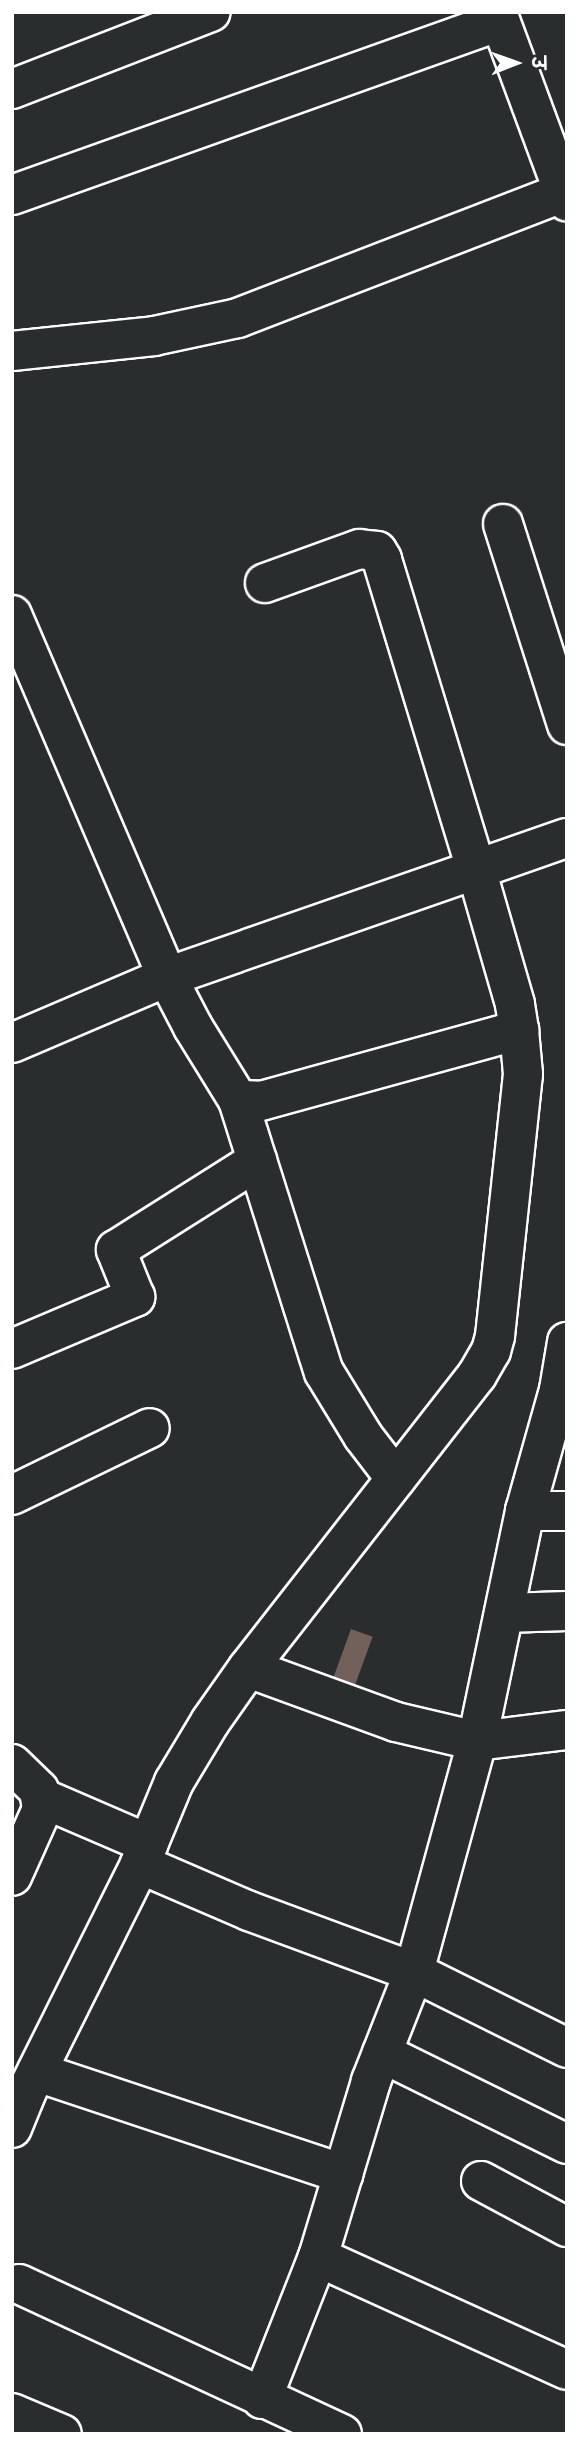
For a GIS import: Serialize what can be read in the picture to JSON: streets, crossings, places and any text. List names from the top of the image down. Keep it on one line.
{"north":"right"}
